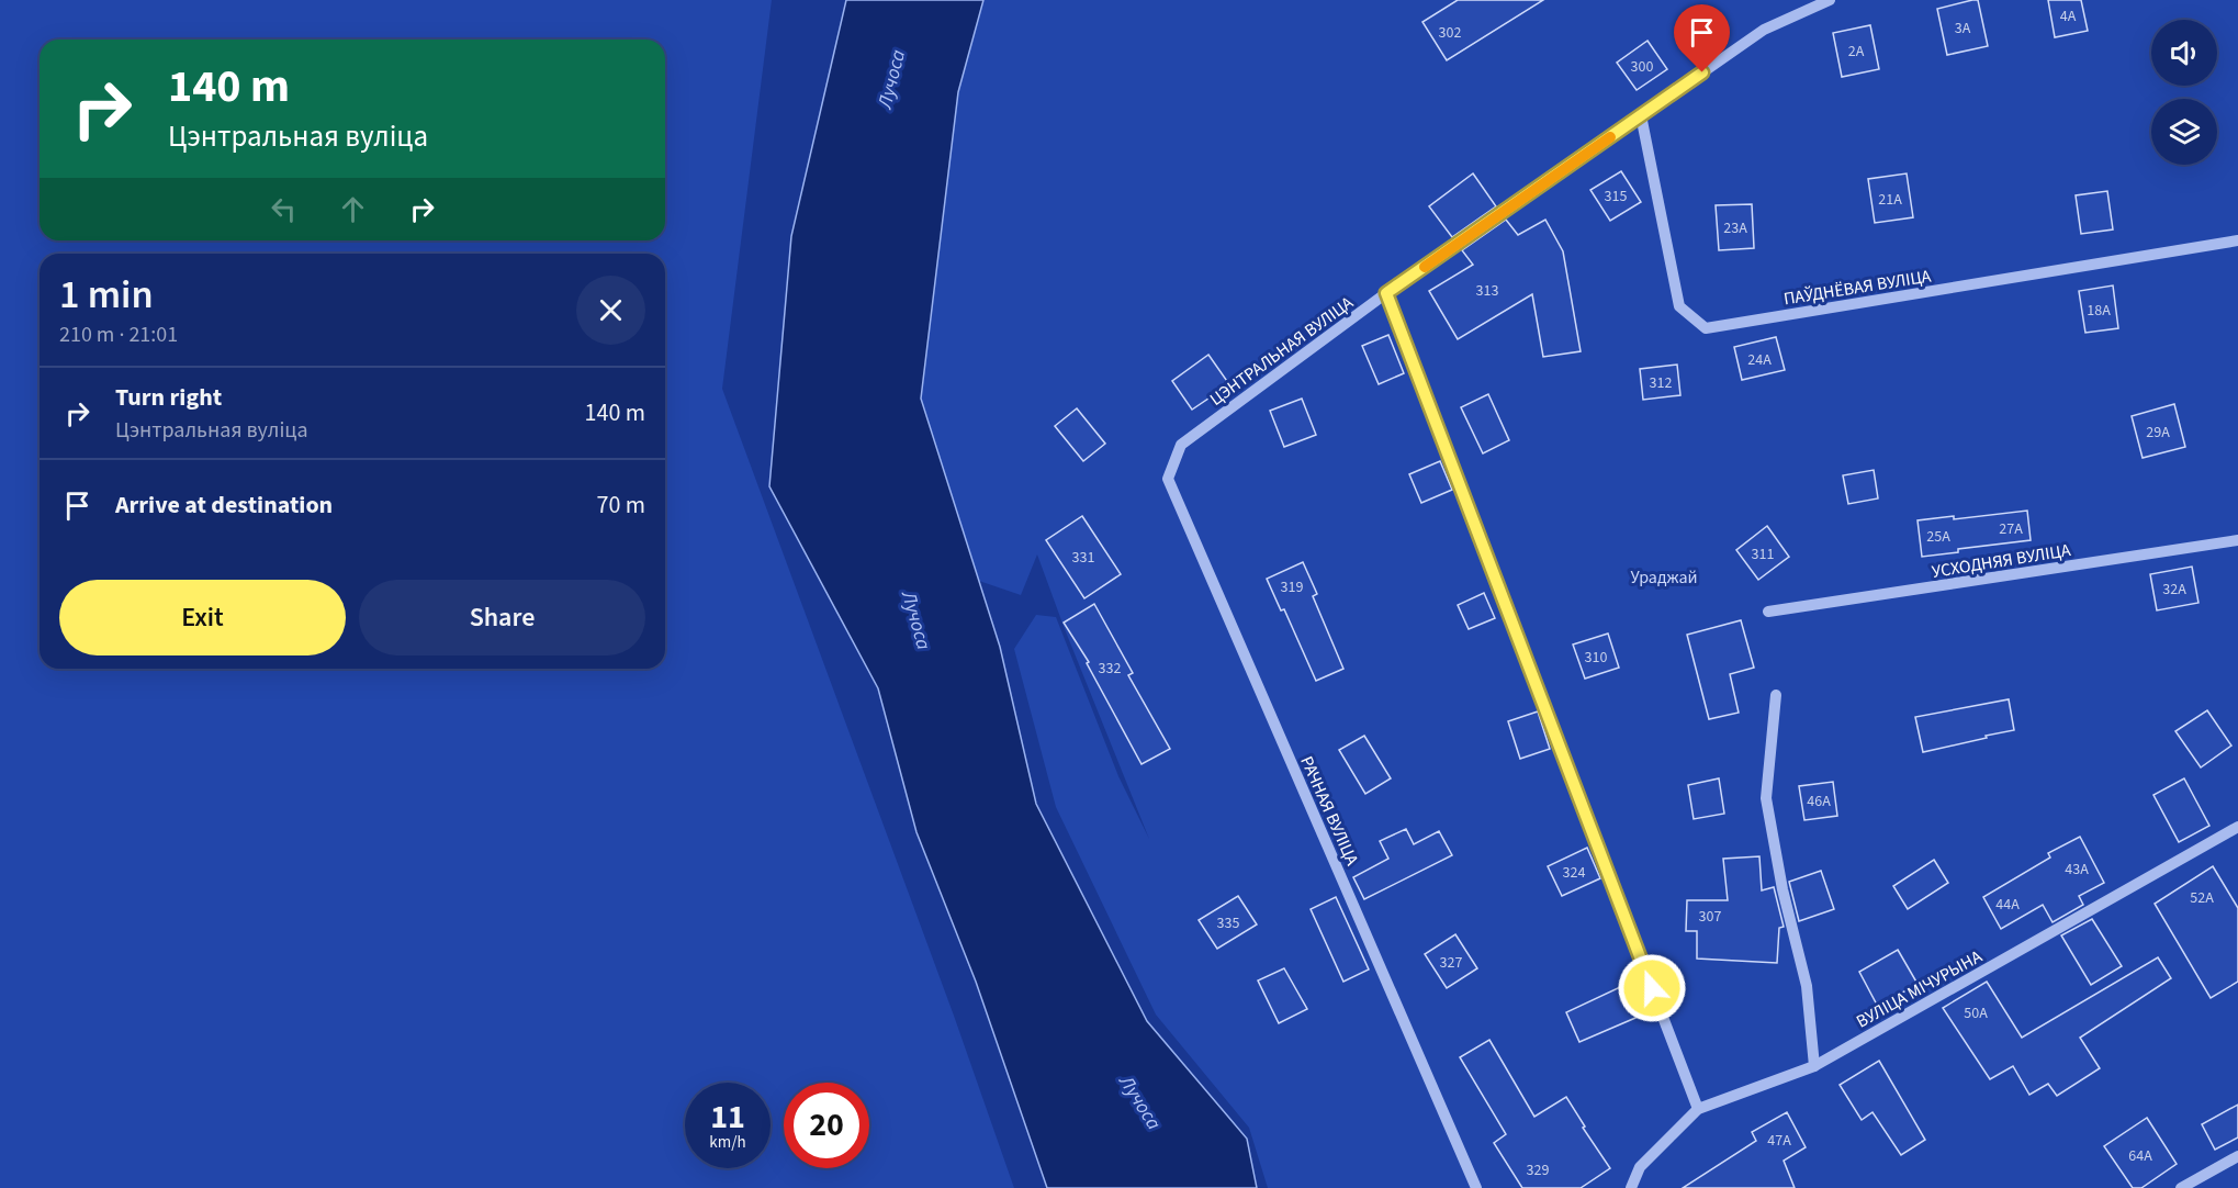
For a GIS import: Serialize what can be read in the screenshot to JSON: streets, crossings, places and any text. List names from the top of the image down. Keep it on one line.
{"streets":{"lane":["ПАЎДНЁВАЯ ВУЛІЦА","ЦЭНТРАЛЬНАЯ ВУЛІЦА","УСХОДНЯЯ ВУЛІЦА","РАЧНАЯ ВУЛІЦА","ВУЛІЦА МІЧУРЫНА"]},"crossings":[["ПАЎДНЁВАЯ ВУЛІЦА","ЦЭНТРАЛЬНАЯ ВУЛІЦА"],["ЦЭНТРАЛЬНАЯ ВУЛІЦА","РАЧНАЯ ВУЛІЦА"]],"water":["Лучоса"],"parks":["Ураджай"],"house_numbers":["4А","3А","302","2А","300","315","21А","23А","313","18А","24А","312","29А","27А","25А","311","331","319","32А","310","332","46А","43А","324","52А","44А","307","335","327","50А","47А","64А","329"],"page":{"turn":["140 m","Цэнтральная вуліца"],"heading":["1 min","210 m · 21:01"],"list":[{"name":"Turn right","note":"Цэнтральная вуліца","value":"140 m"},{"name":"Arrive at destination","value":"70 m"}],"buttons":["Exit","Share"],"speed":"11 km/h","limit":"20"}}
